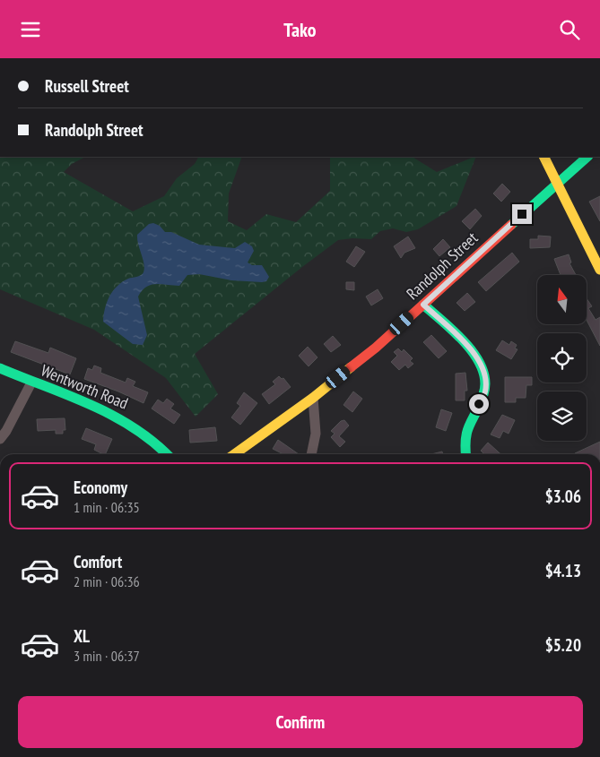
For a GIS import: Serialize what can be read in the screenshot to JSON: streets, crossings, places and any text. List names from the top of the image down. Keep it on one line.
{"streets":{"main road":["Randolph Street","Wentworth Road"]},"north":"top","page":{"header":"Tako","banner":["Russell Street","Randolph Street"],"list":[{"name":"Economy","note":"1 min · 06:35","value":"$3.06"},{"name":"Comfort","note":"2 min · 06:36","value":"$4.13"},{"name":"XL","note":"3 min · 06:37","value":"$5.20"}],"buttons":"Confirm"}}
